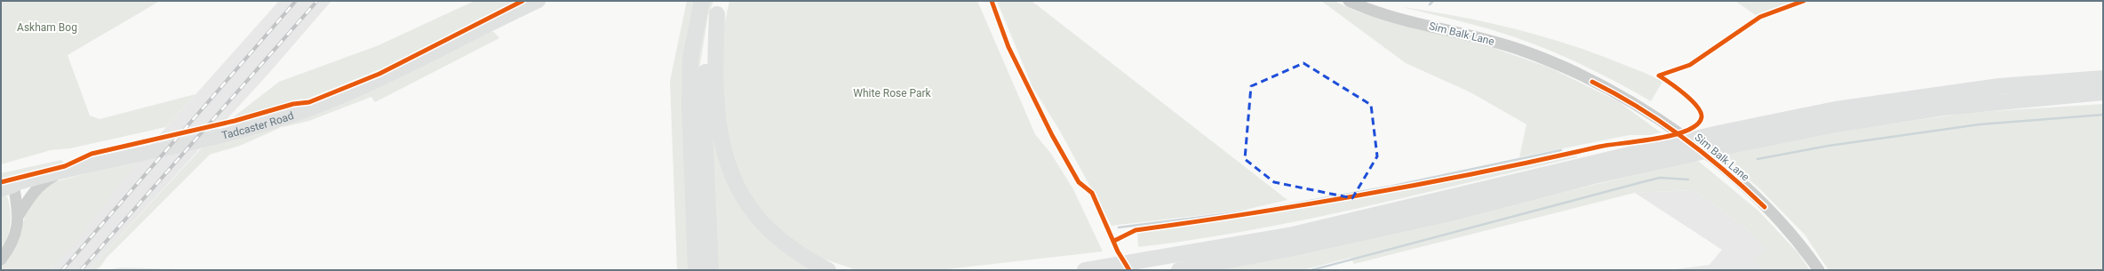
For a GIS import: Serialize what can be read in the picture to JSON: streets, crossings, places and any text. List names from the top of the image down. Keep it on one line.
{"streets":{"main road":["Tadcaster Road"],"street":["Sim Balk Lane"]},"parks":["Askham Bog","White Rose Park"]}
